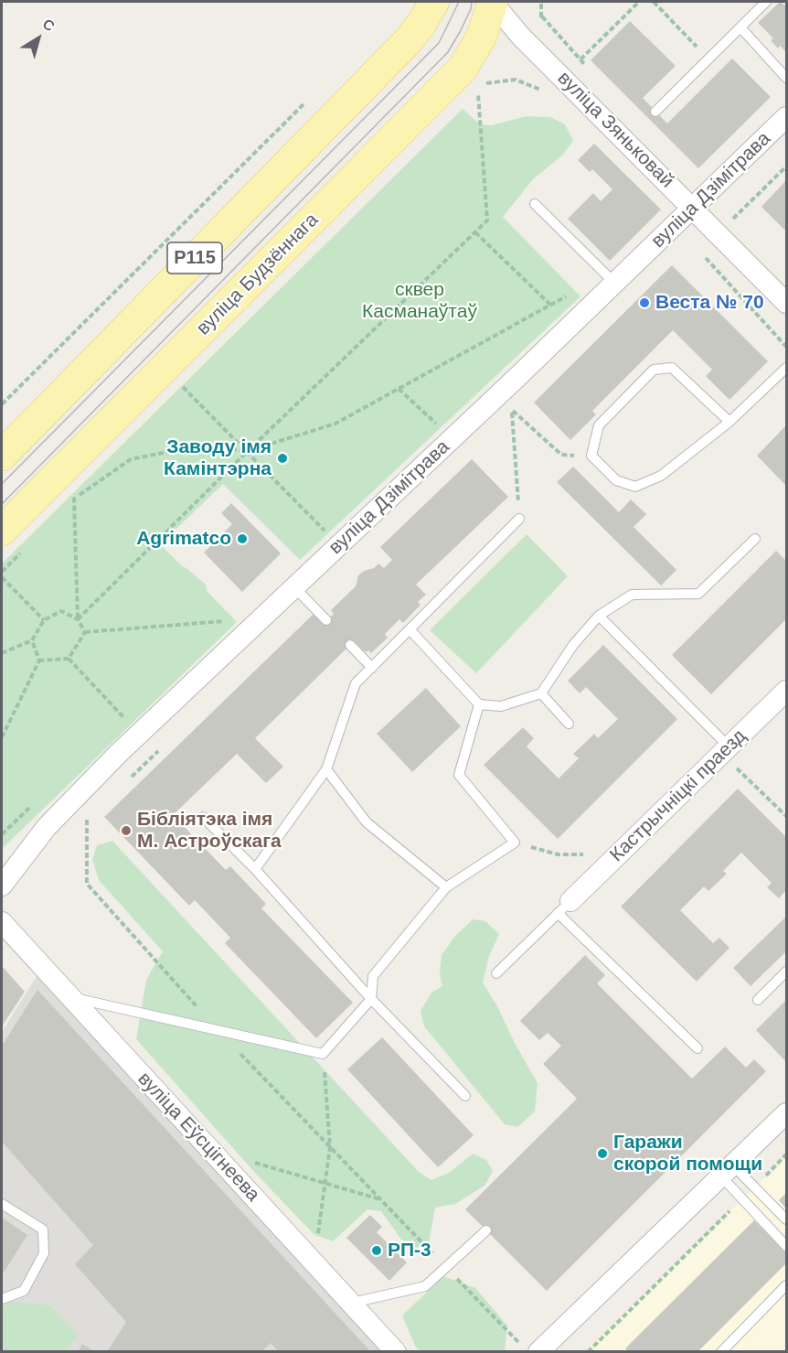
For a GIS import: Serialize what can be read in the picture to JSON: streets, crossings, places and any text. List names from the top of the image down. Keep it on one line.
{"streets":{"main road":["Р115","вуліца Будзённага"],"street":["вуліца Зяньковай","вуліца Дзімітрава","Кастрычніцкі праезд","вуліца Еўсцігнеева"]},"crossings":[["вуліца Зяньковай","вуліца Дзімітрава"],["вуліца Зяньковай","вуліца Будзённага"]],"parks":["сквер Касманаўтаў"],"places":["Веста № 70","Заводу імя Камінтэрна","Agrimatco","Бібліятэка імя М. Астроўскага","Гаражи скорой помощи","РП-3"],"north":"top right"}
